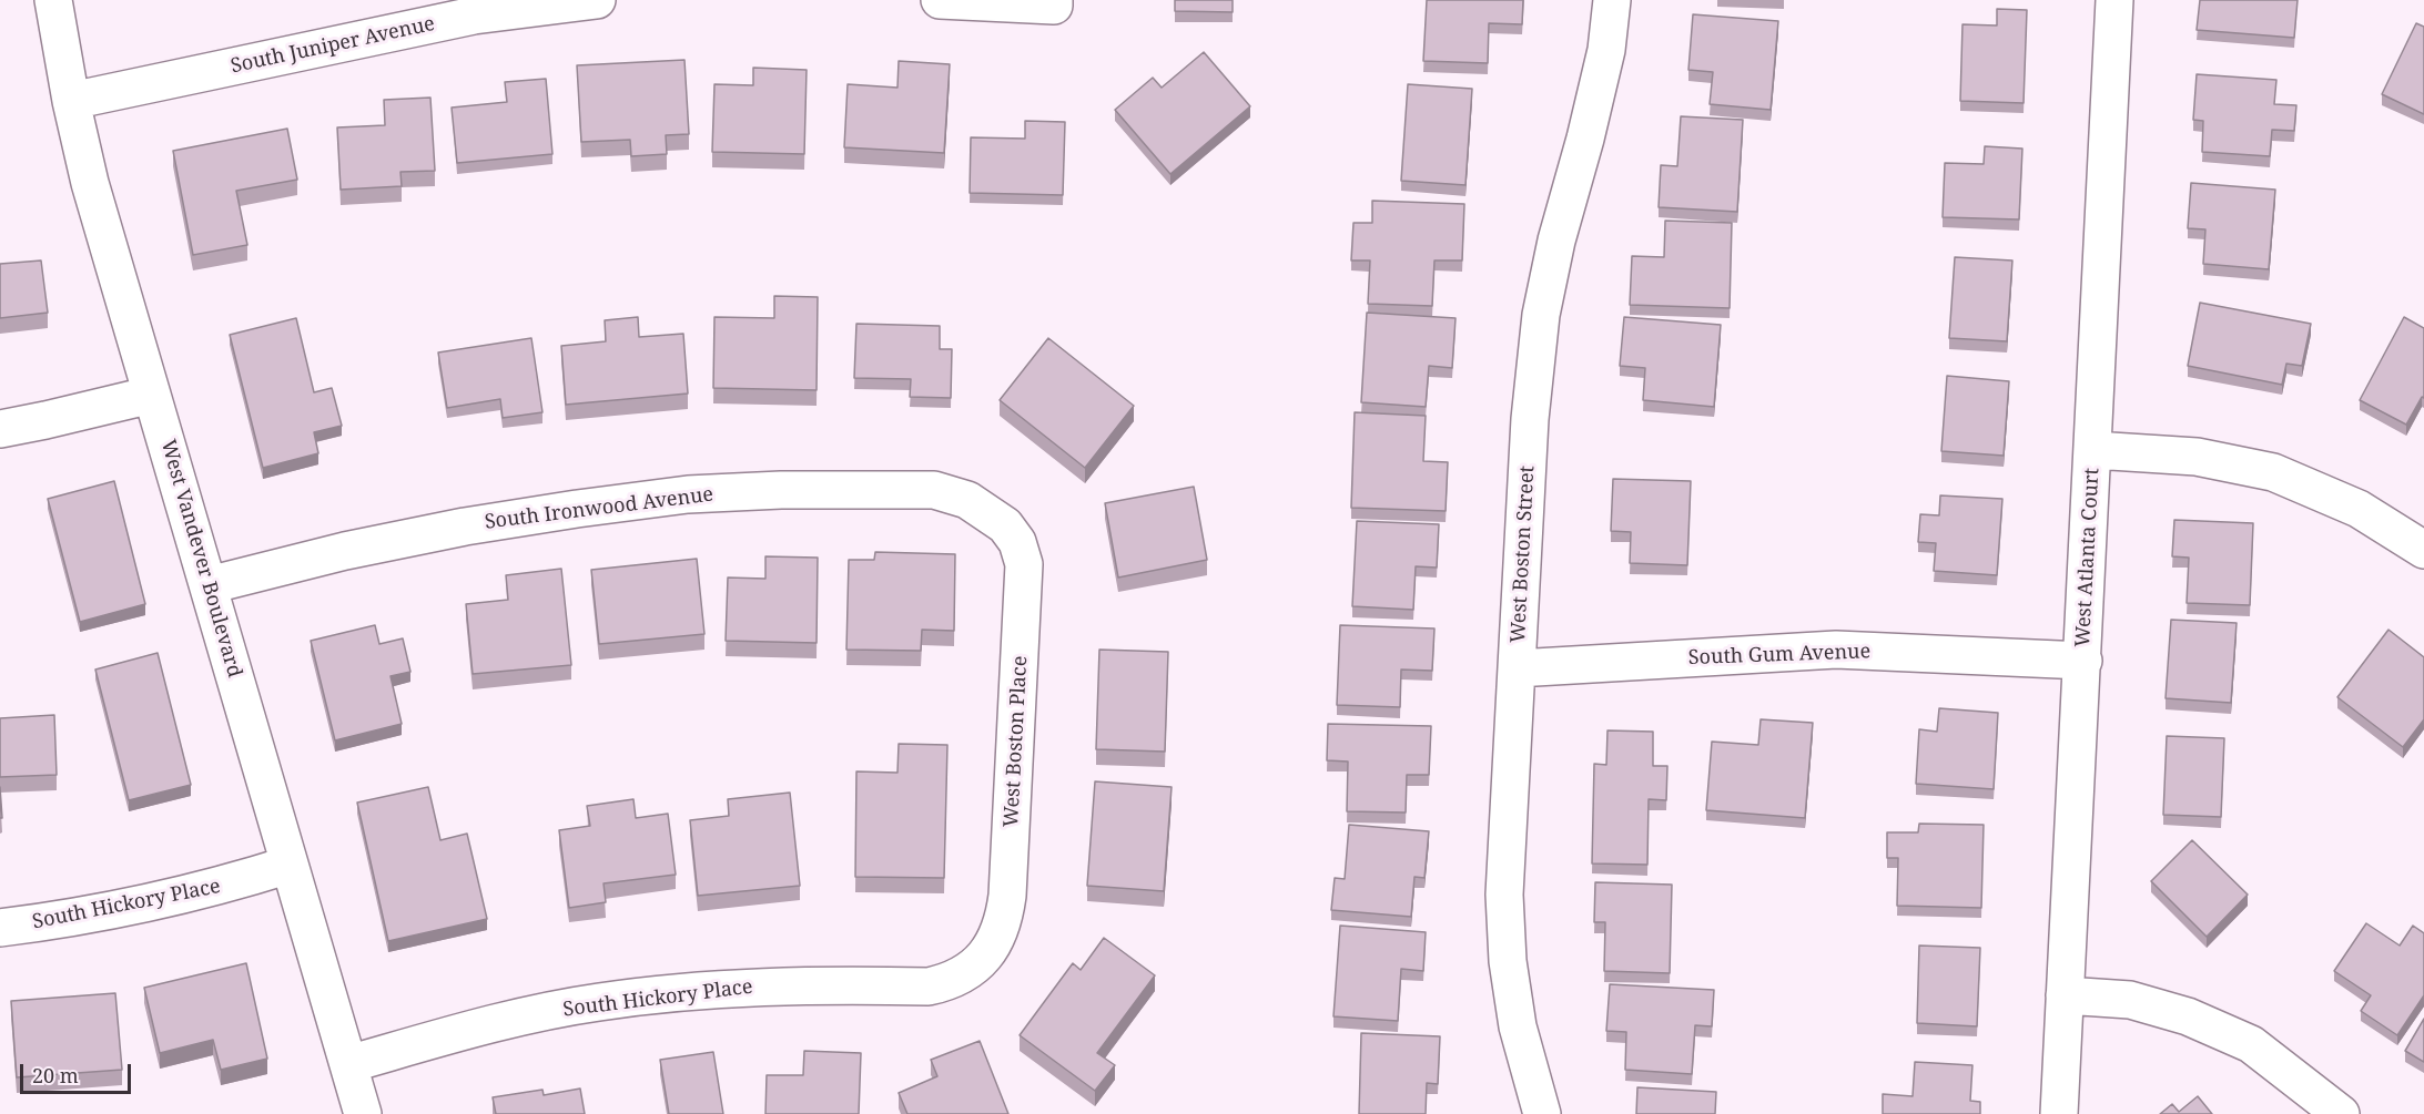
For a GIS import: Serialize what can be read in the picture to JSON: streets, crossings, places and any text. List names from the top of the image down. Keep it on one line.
{"streets":{"street":["South Juniper Avenue","South Ironwood Avenue","West Boston Street","West Atlanta Court","West Vandever Boulevard","South Gum Avenue","West Boston Place","South Hickory Place"]},"crossings":[["South Juniper Avenue","West Vandever Boulevard"],["South Ironwood Avenue","West Vandever Boulevard"],["South Ironwood Avenue","West Boston Place"],["West Boston Street","South Gum Avenue"],["West Atlanta Court","South Gum Avenue"],["West Vandever Boulevard","South Hickory Place"],["West Boston Place","South Hickory Place"]],"scale_bar":"20 m"}
